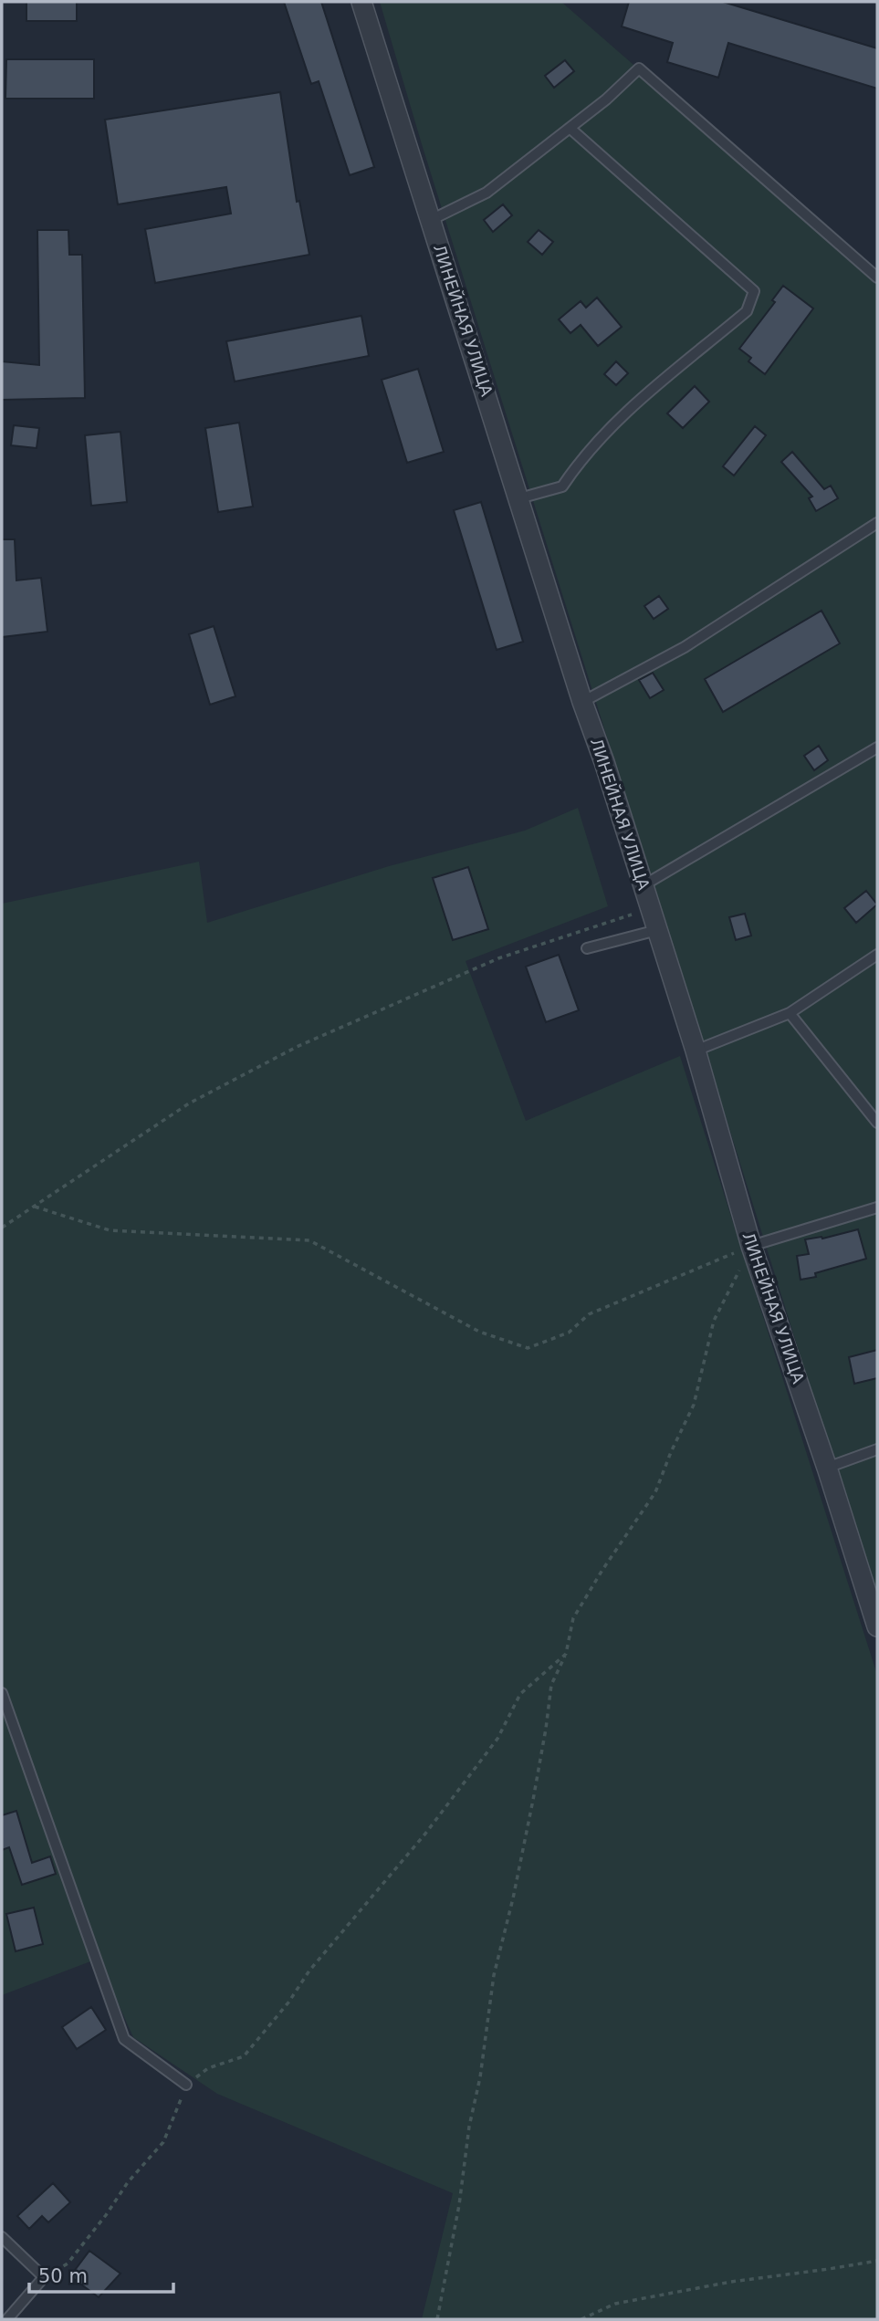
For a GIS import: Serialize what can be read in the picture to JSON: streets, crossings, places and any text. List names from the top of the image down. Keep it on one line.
{"streets":{"street":["ЛИНЕЙНАЯ УЛИЦА"]},"scale_bar":"50 m"}
